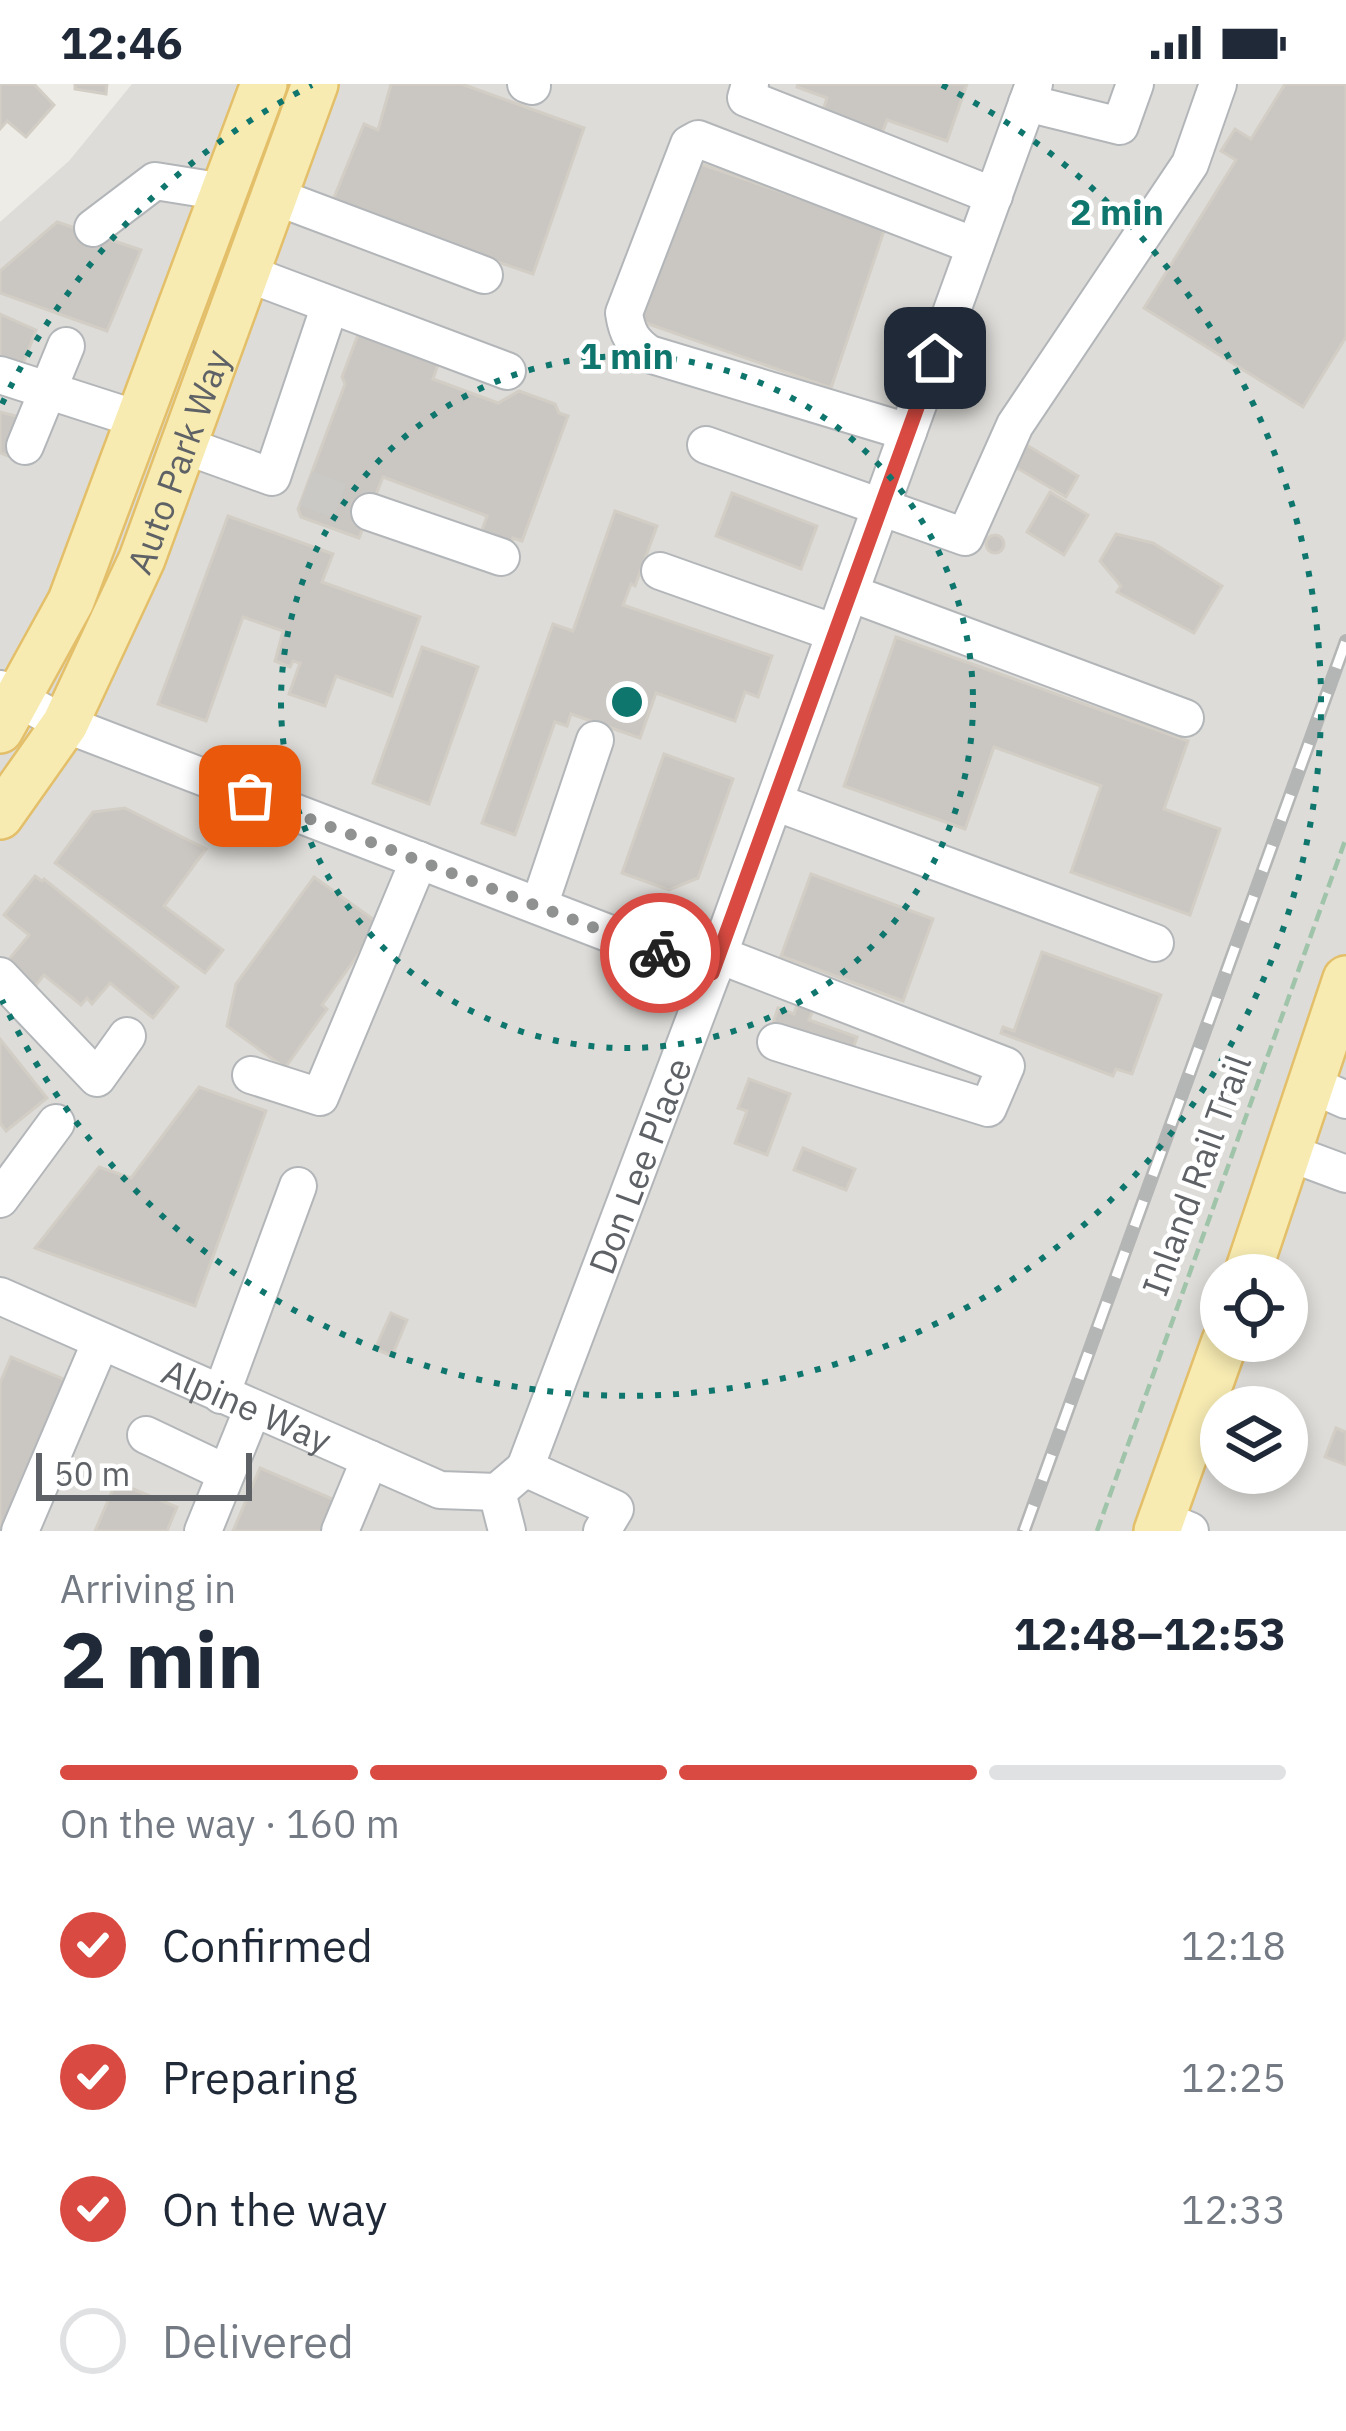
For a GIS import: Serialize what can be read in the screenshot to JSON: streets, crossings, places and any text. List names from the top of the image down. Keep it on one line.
{"streets":{"main road":["Auto Park Way"],"street":["Don Lee Place","Alpine Way"],"path":["Inland Rail Trail"]},"crossings":[["Don Lee Place","Alpine Way"]],"scale_bar":"50 m","page":{"status":"12:46","scale":"50 m","heading":["2 min","Arriving in","12:48–12:53"],"bar":"On the way · 160 m","list":[["Confirmed","12:18"],["Preparing","12:25"],["On the way","12:33"],"Delivered"]},"rings":["2 min","1 min"]}
